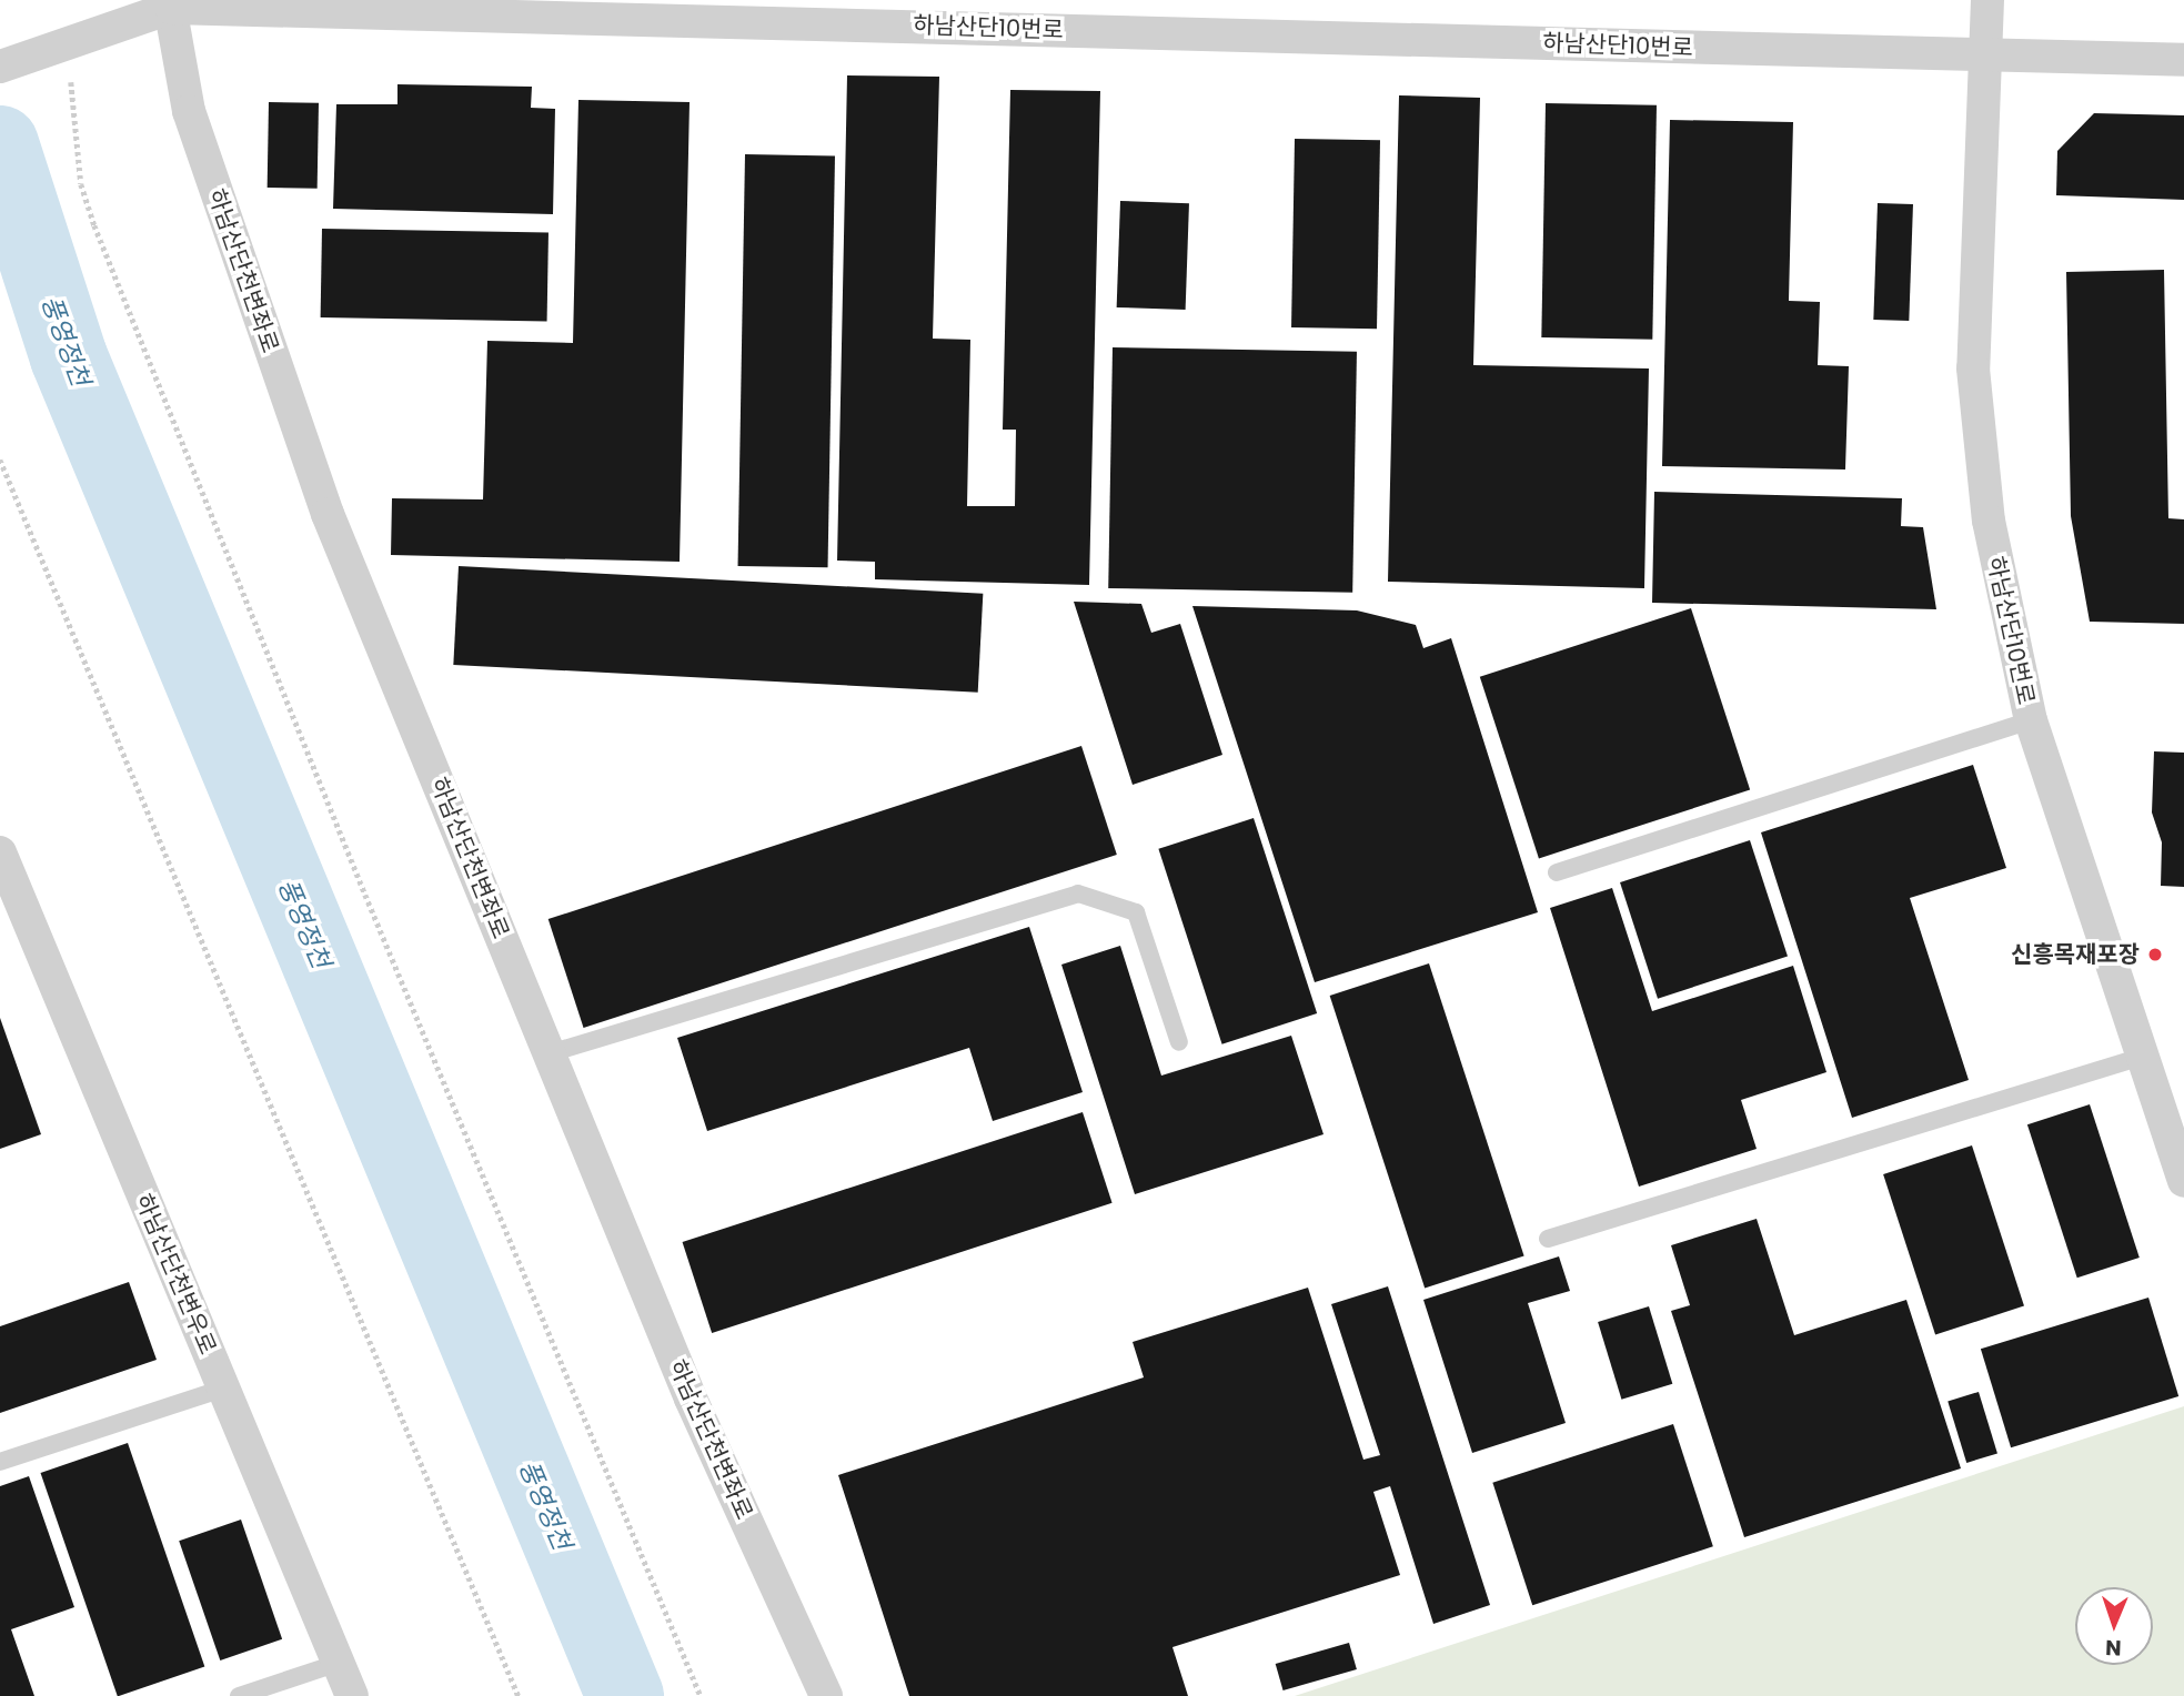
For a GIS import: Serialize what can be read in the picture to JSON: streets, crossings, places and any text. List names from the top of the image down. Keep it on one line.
{"streets":{"street":["하남산단10번로","하남산단천변좌로","하남산단천변우로"]},"crossings":[["하남산단10번로","하남산단천변좌로"]],"water":["풍영정천"],"places":["신흥목재포장"],"north":"bottom"}
